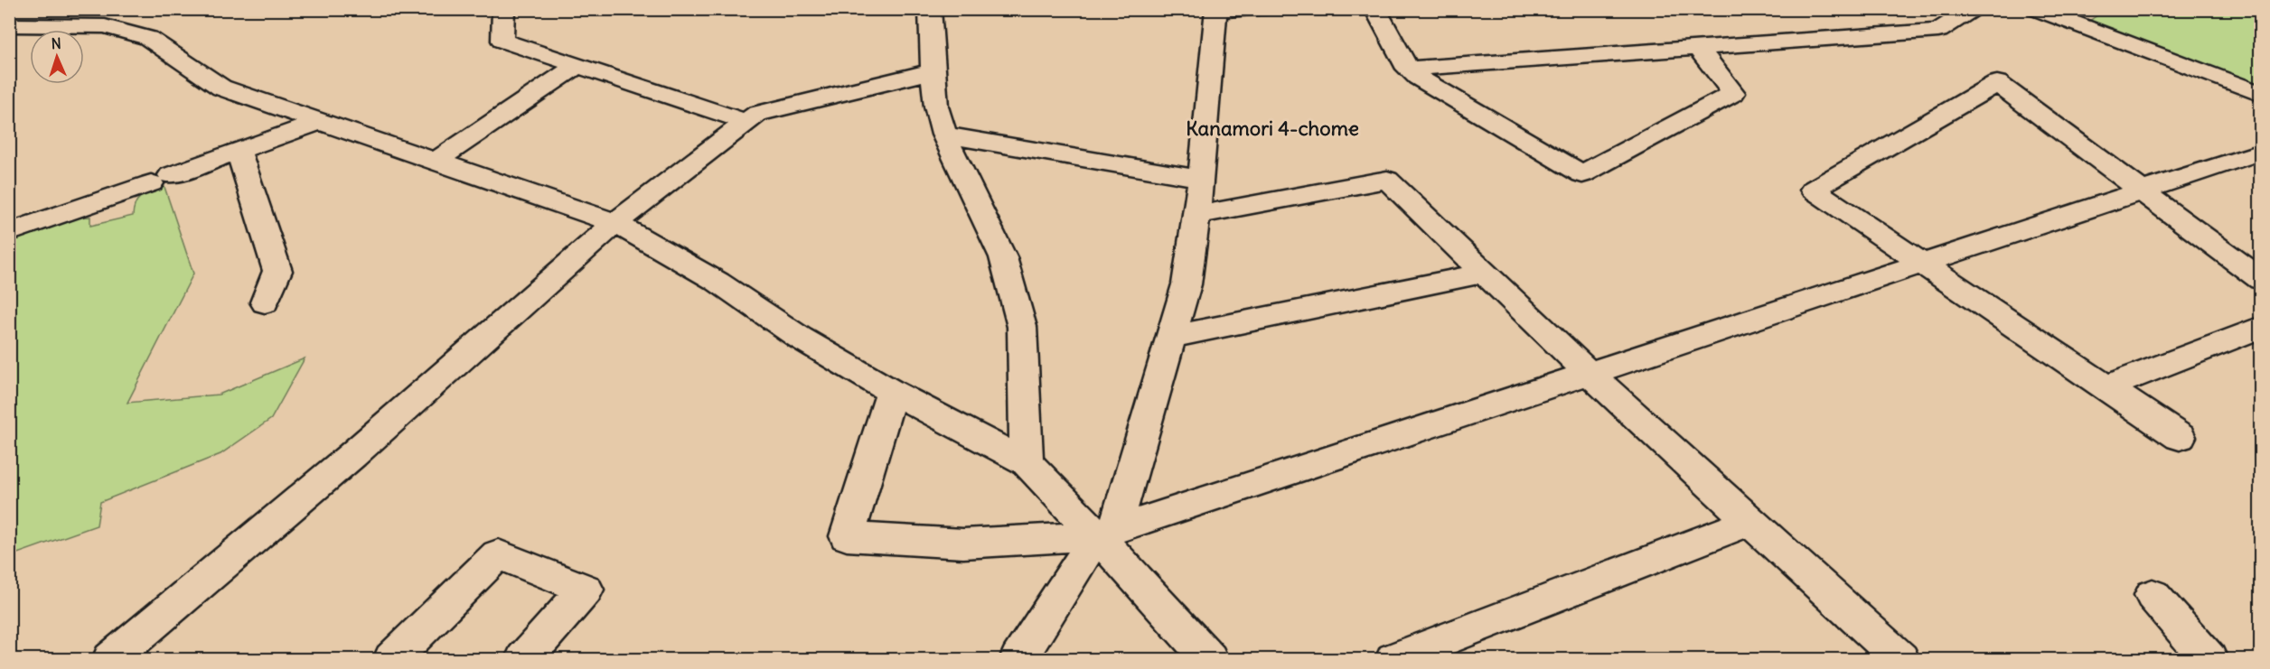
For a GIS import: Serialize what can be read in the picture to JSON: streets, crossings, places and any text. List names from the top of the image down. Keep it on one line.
{"districts":["Kanamori 4-chome"],"north":"top"}
